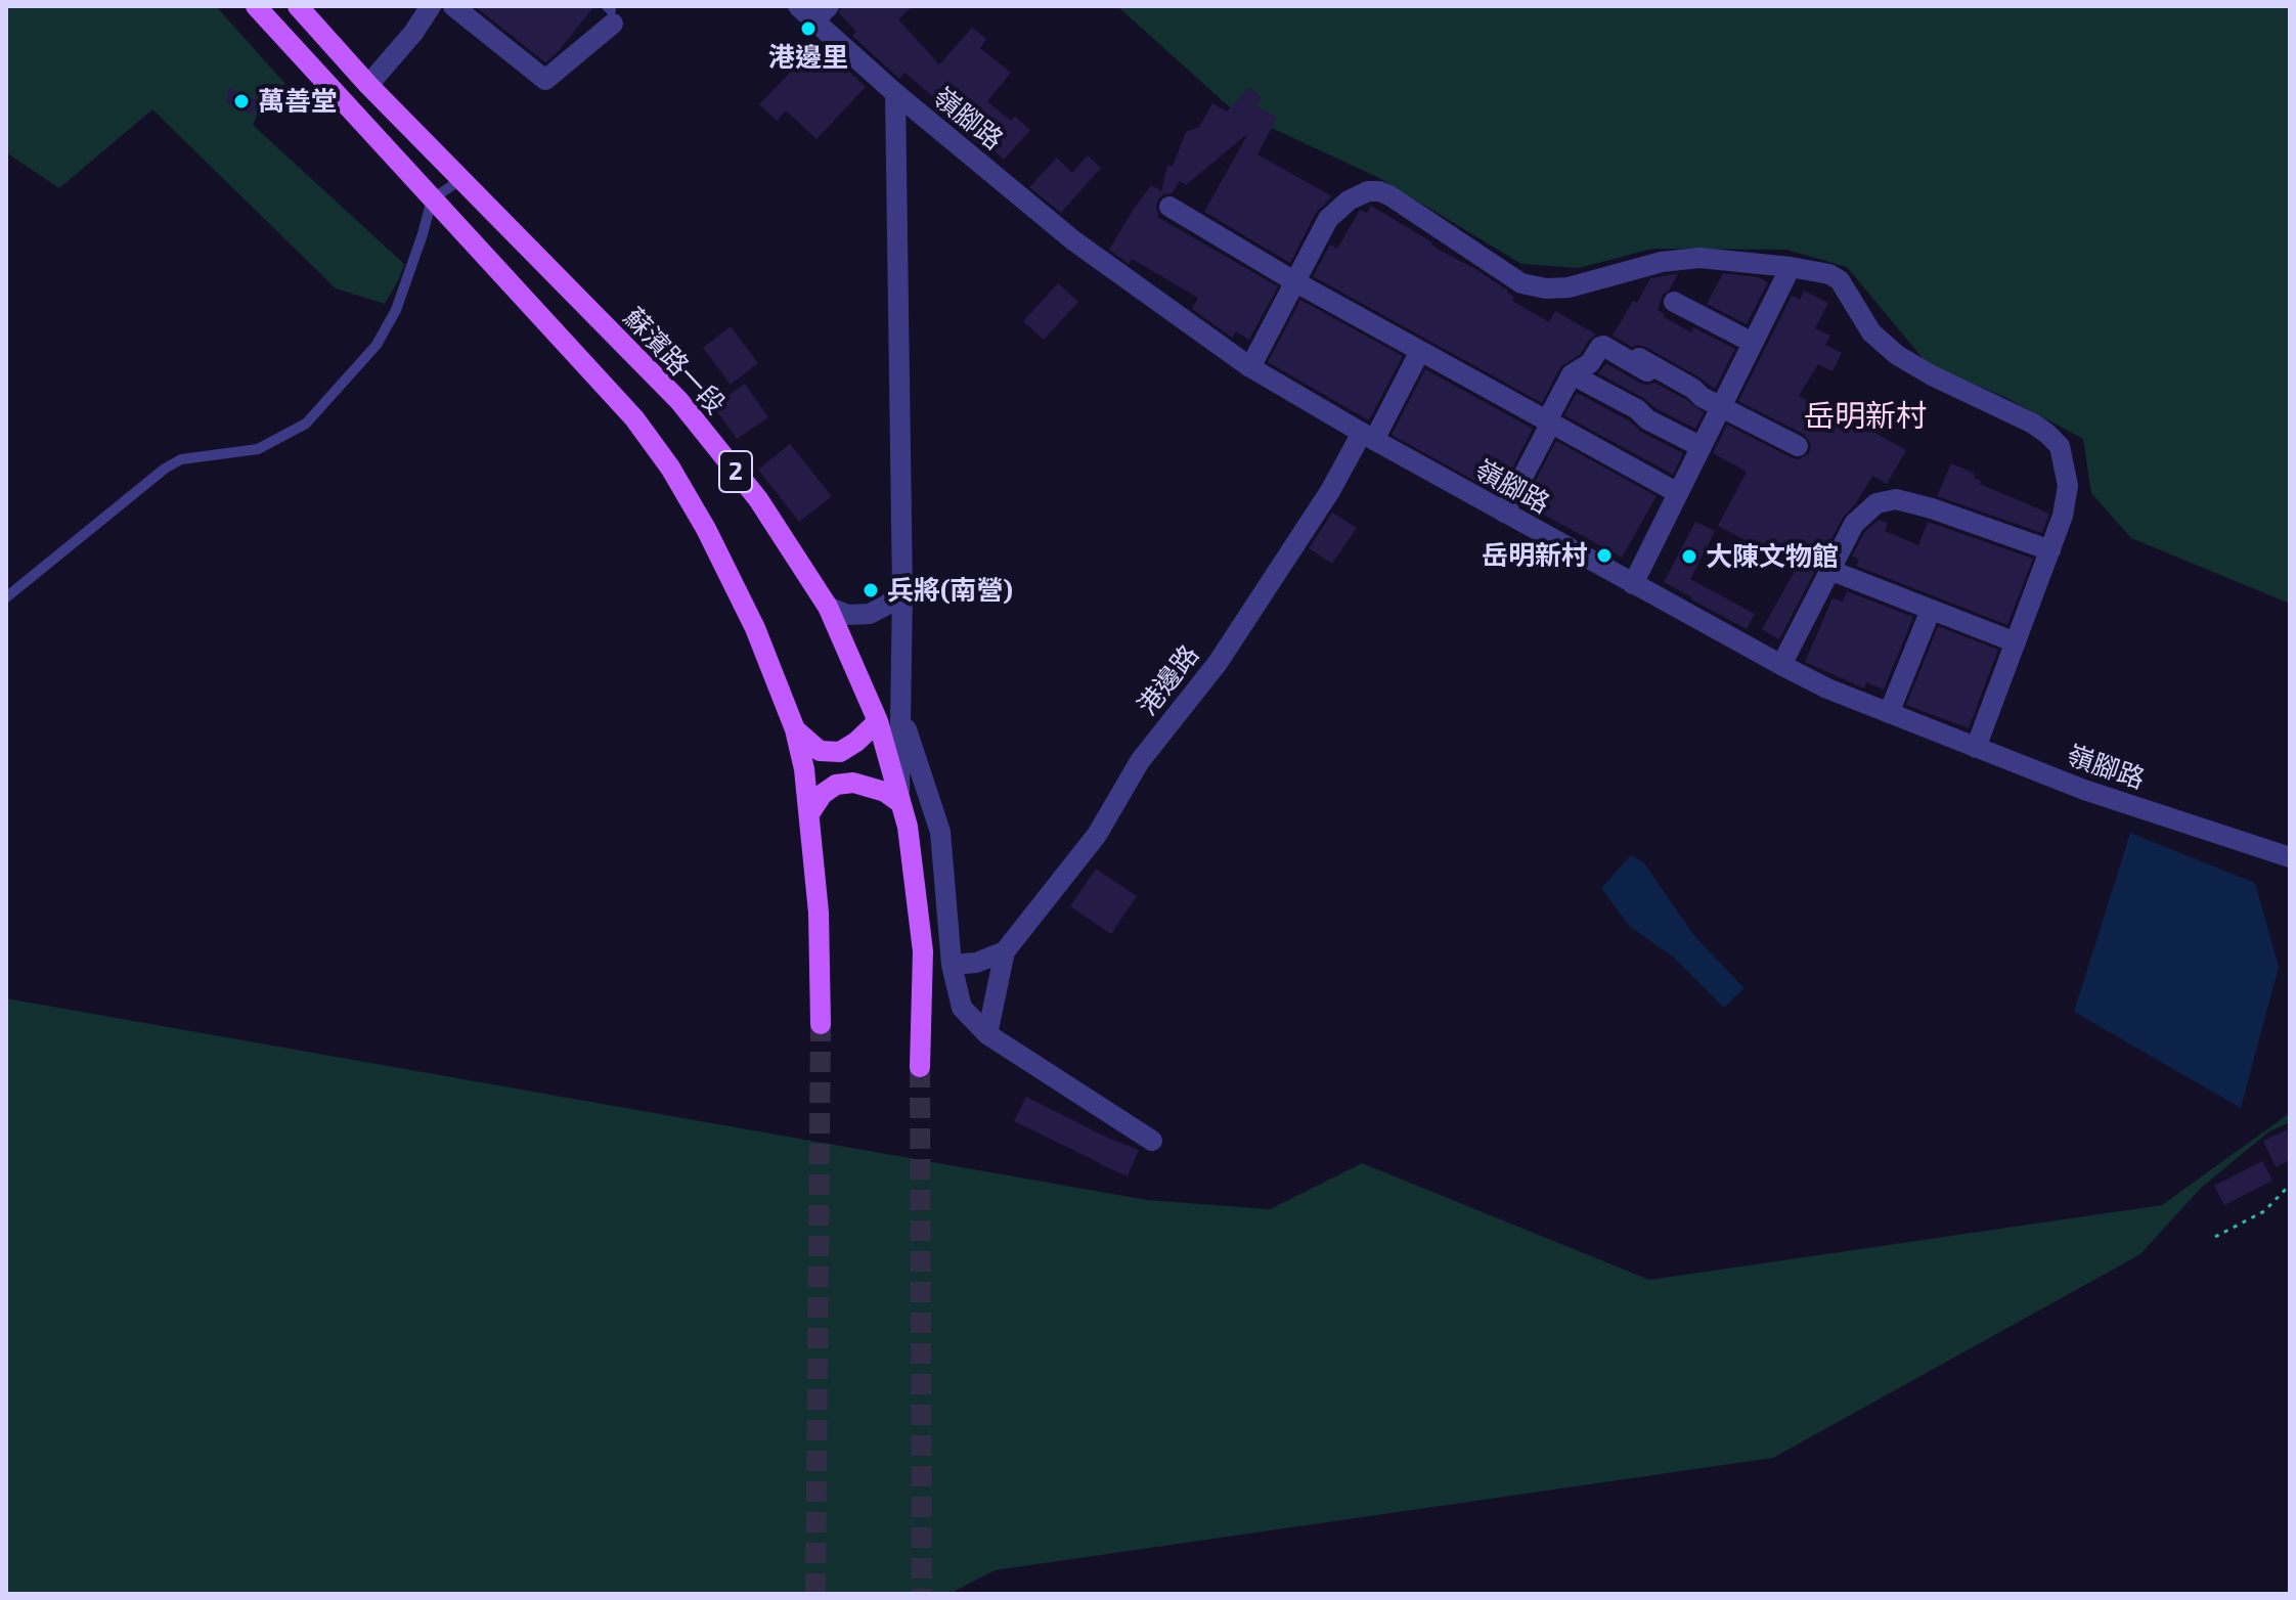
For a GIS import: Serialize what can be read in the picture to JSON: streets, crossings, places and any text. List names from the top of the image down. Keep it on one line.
{"streets":{"main road":["蘇濱路一段","2"],"street":["嶺腳路","港邊路"]},"crossings":[["嶺腳路","港邊路"]],"districts":["岳明新村"],"places":["港邊里","萬善堂","岳明新村","大陳文物館","兵將(南營)"]}
